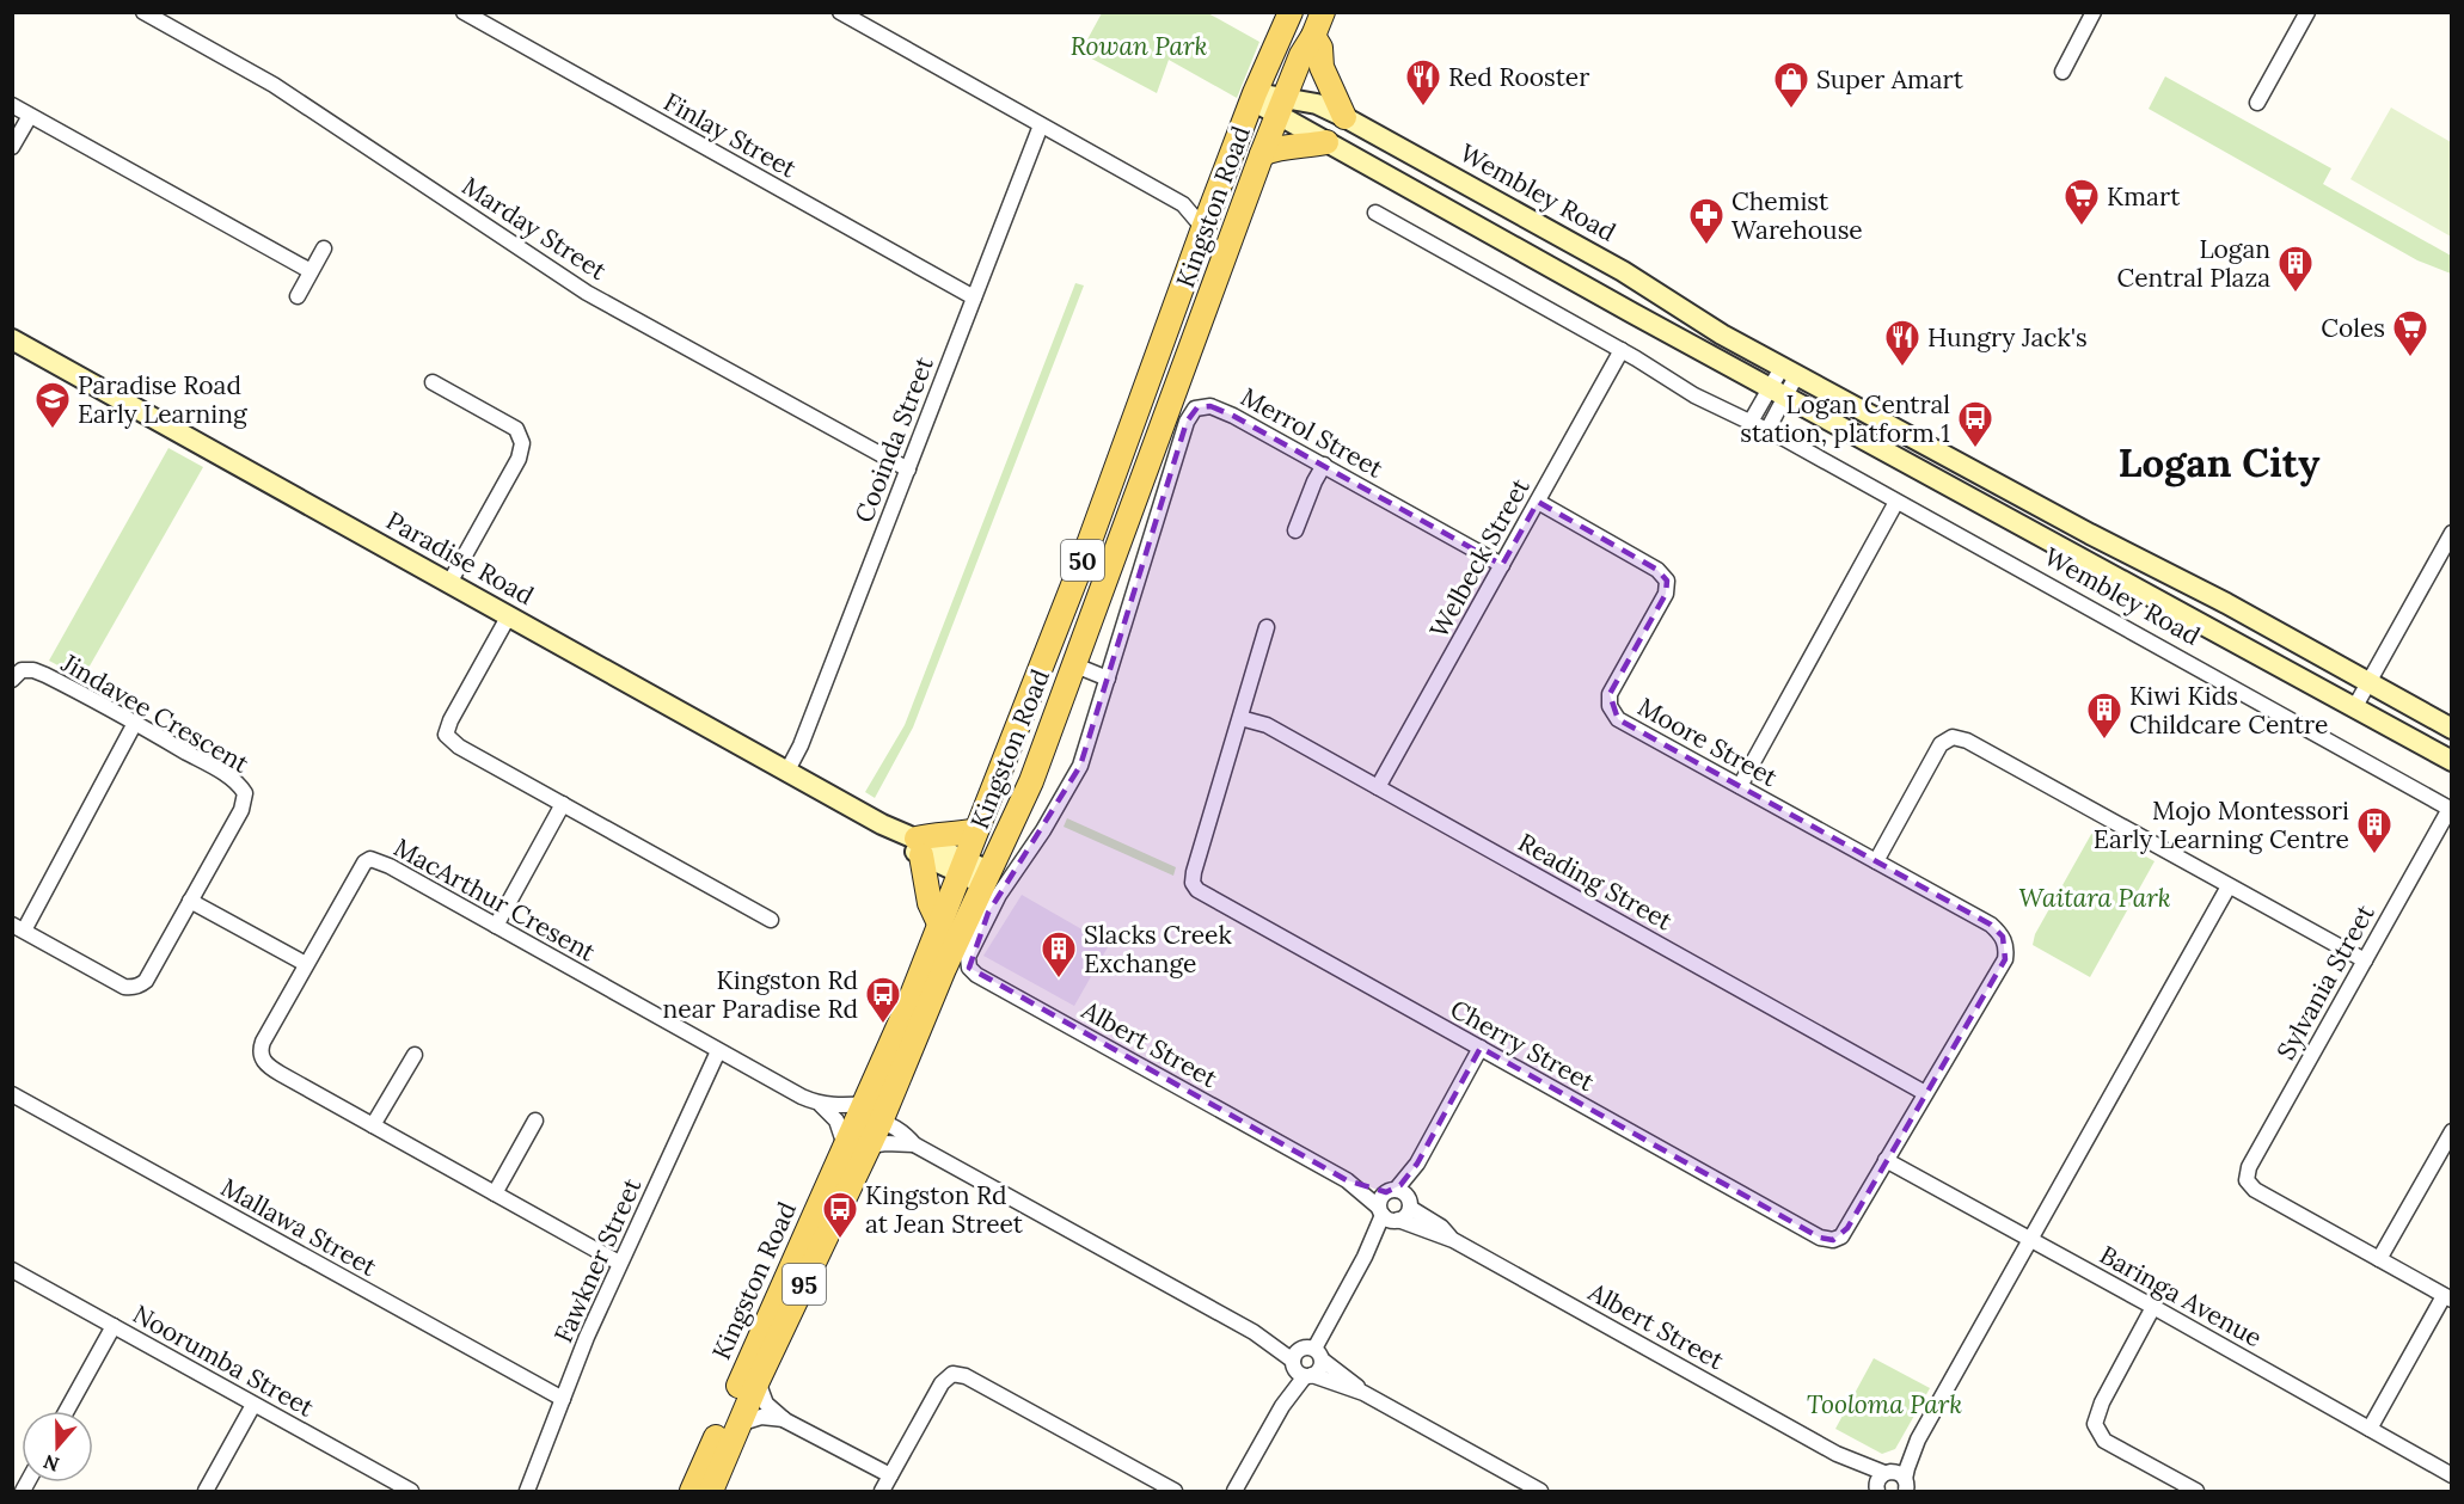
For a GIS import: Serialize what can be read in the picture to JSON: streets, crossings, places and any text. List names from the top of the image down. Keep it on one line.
{"streets":{"main road":["Wembley Road","Kingston Road","Paradise Road","50","95"],"street":["Finlay Street","Marday Street","Merrol Street","Cooinda Street","Welbeck Street","Jindavee Crescent","Moore Street","Reading Street","MacArthur Cresent","Sylvania Street","Albert Street","Cherry Street","Mallawa Street","Fawkner Street","Baringa Avenue","Noorumba Street"]},"crossings":[["Finlay Street","Cooinda Street"],["Wembley Road","Kingston Road"],["Wembley Road","Welbeck Street"],["Wembley Road","Sylvania Street"],["Kingston Road","Paradise Road"],["Kingston Road","MacArthur Cresent"],["Marday Street","Cooinda Street"],["Merrol Street","Welbeck Street"],["Merrol Street","Albert Street"],["Cooinda Street","Paradise Road"],["Welbeck Street","Moore Street"],["Welbeck Street","Reading Street"],["Moore Street","Reading Street"],["Reading Street","Cherry Street"],["MacArthur Cresent","Fawkner Street"],["Cherry Street","Baringa Avenue"],["Mallawa Street","Fawkner Street"]],"districts":["Logan City"],"parks":["Rowan Park","Waitara Park","Tooloma Park"],"places":{"restaurant":["Red Rooster","Hungry Jack's"],"shop":["Super Amart"],"supermarket":["Kmart","Coles"],"pharmacy":["Chemist Warehouse"],"building":["Logan Central Plaza","Kiwi Kids Childcare Centre","Mojo Montessori Early Learning Centre","Slacks Creek Exchange"],"school or university":["Paradise Road Early Learning"],"bus stop":["Logan Central station, platform 1","Kingston Rd near Paradise Rd","Kingston Rd at Jean Street"]},"north":"bottom"}
